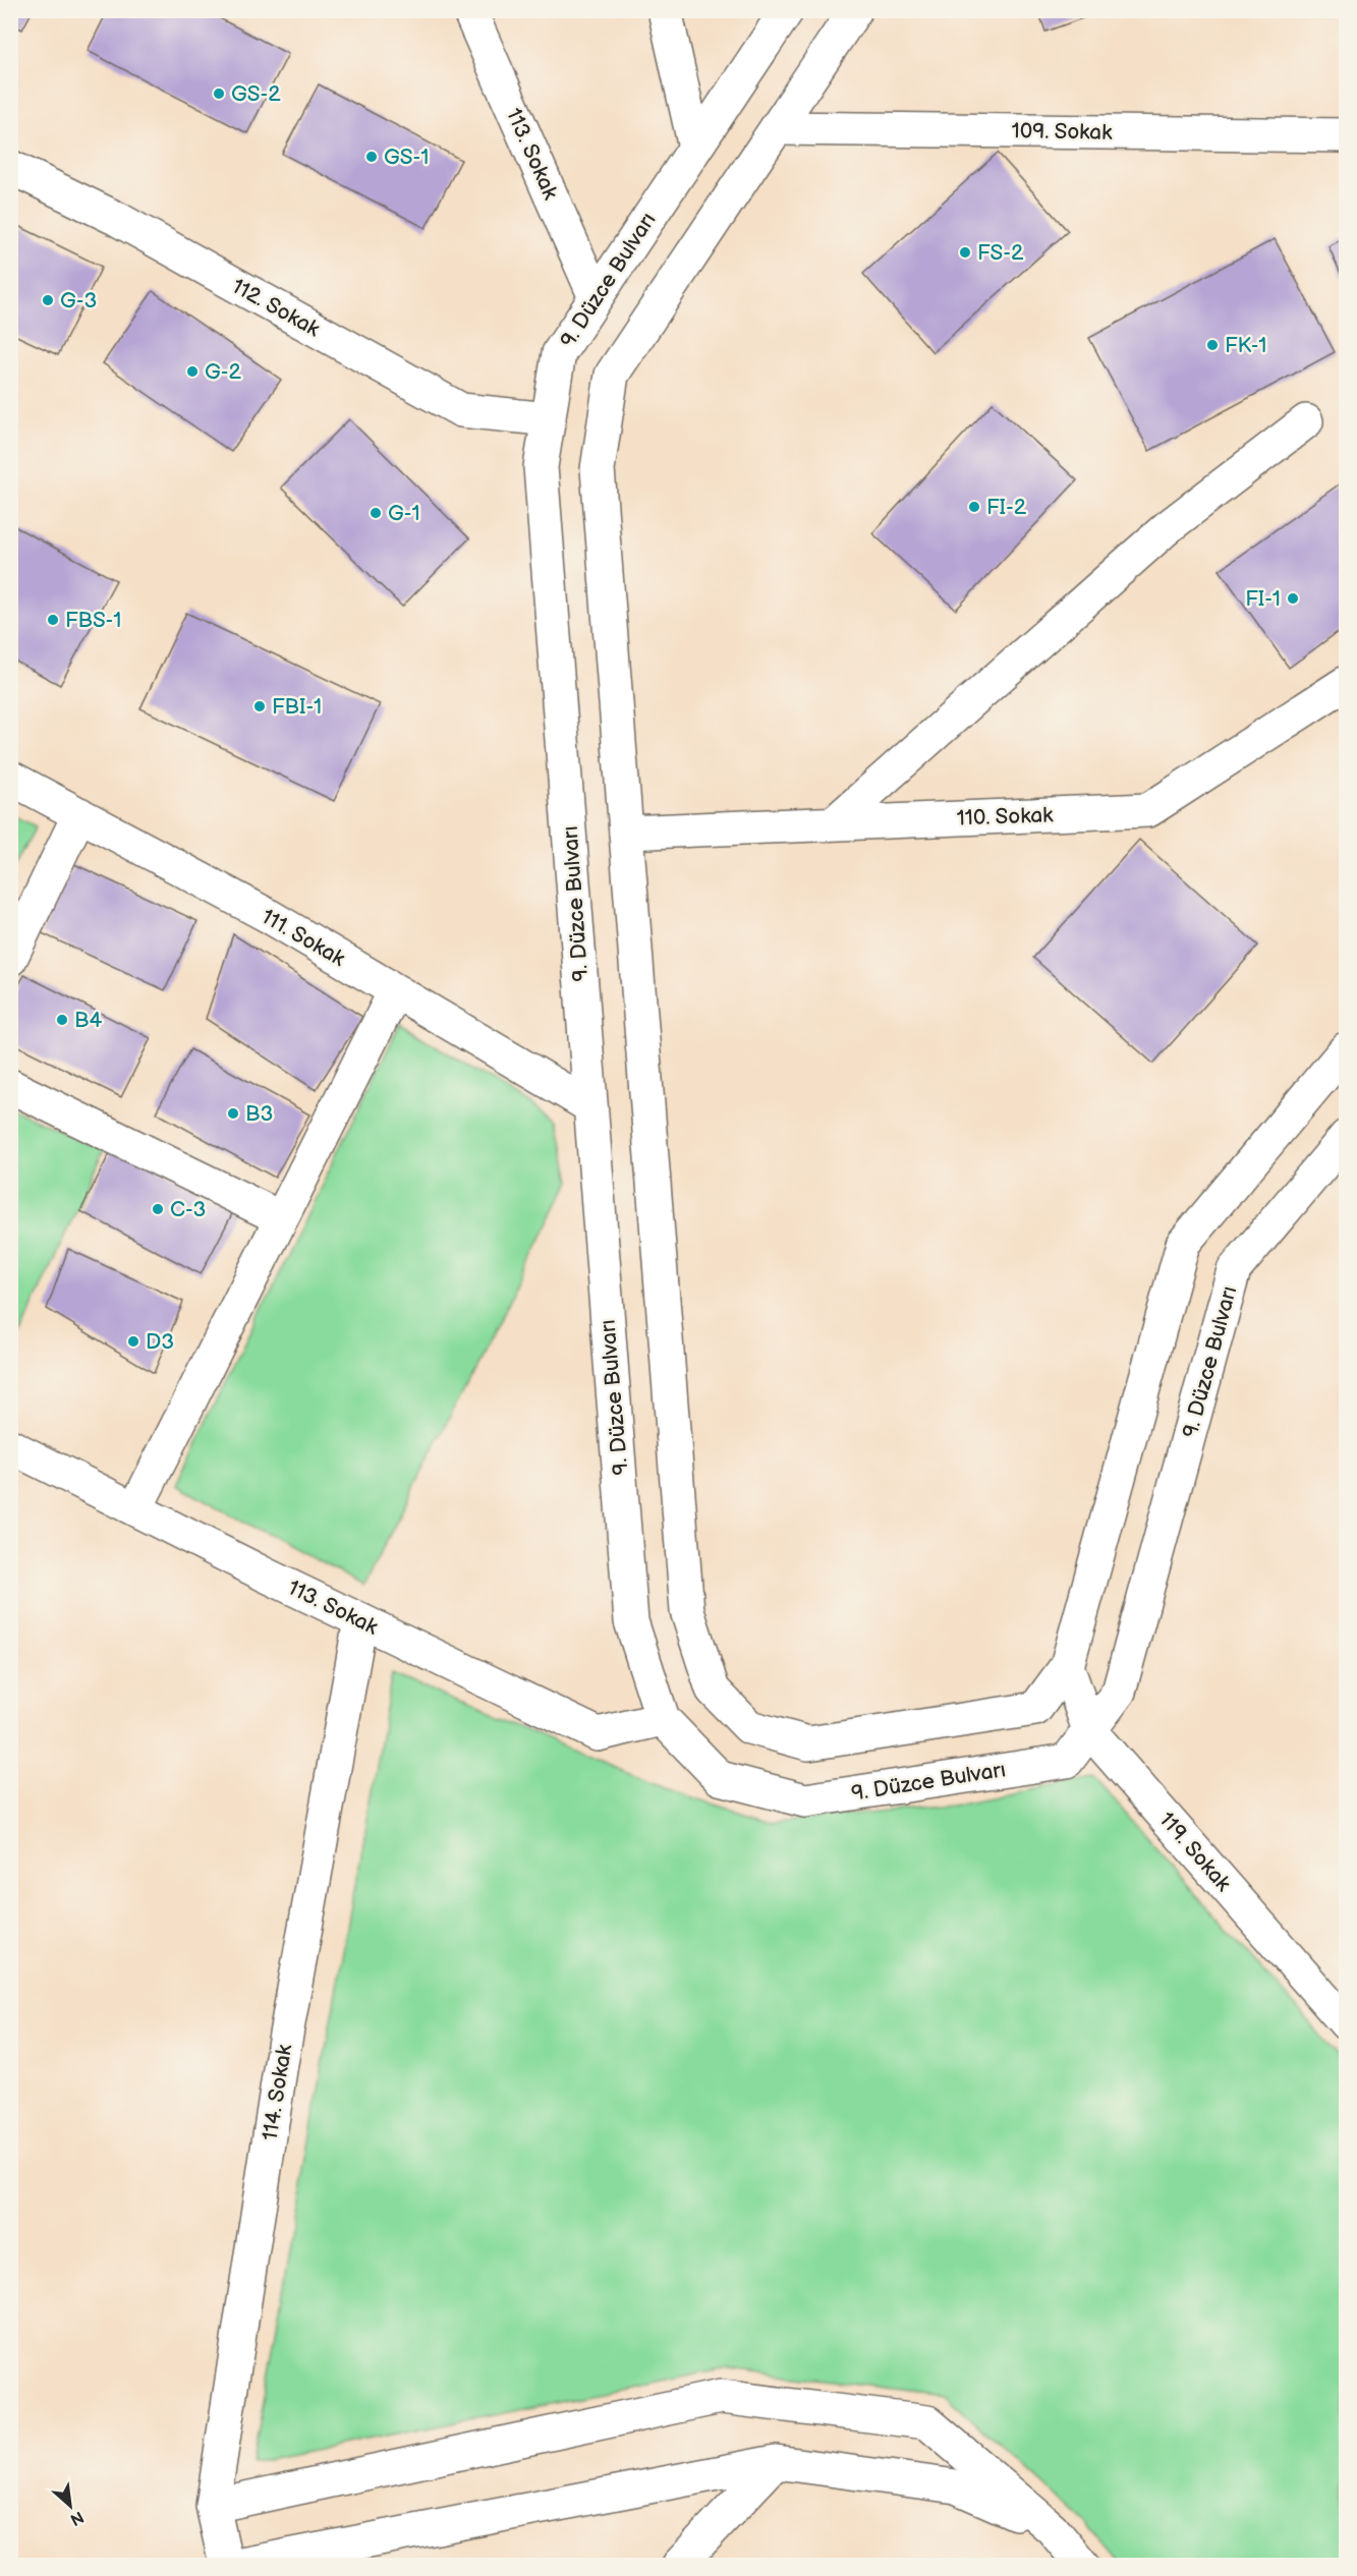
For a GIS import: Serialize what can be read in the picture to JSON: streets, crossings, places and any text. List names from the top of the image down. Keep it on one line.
{"streets":{"street":["109. Sokak","113. Sokak","9. Düzce Bulvarı","112. Sokak","110. Sokak","111. Sokak","119. Sokak","114. Sokak"]},"crossings":[["113. Sokak","9. Düzce Bulvarı"],["113. Sokak","114. Sokak"],["9. Düzce Bulvarı","112. Sokak"],["9. Düzce Bulvarı","111. Sokak"],["9. Düzce Bulvarı","119. Sokak"]],"places":["GS-2","GS-1","FS-2","G-3","FK-1","G-2","FI-2","G-1","FI-1","FBS-1","FBI-1","B4","B3","C-3","D3"],"north":"bottom right"}
